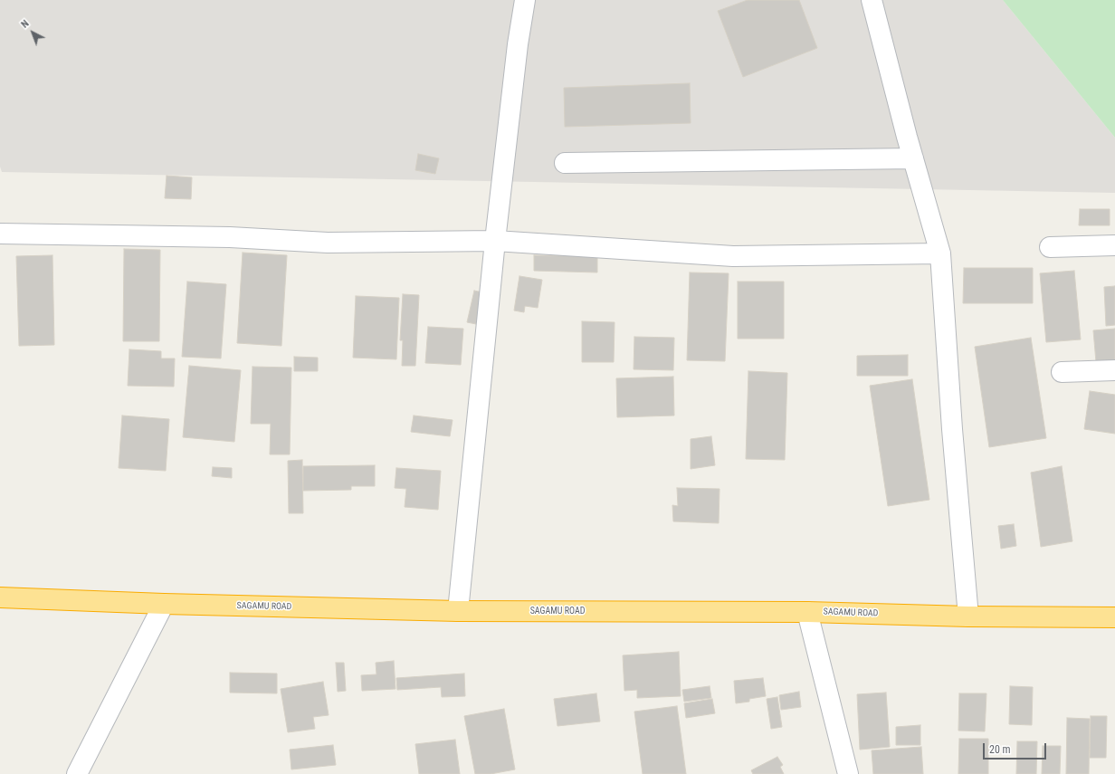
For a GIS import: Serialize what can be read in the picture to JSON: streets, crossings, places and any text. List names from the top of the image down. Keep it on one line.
{"streets":{"highway":["SAGAMU ROAD"]},"scale_bar":"20 m","north":"top left"}
